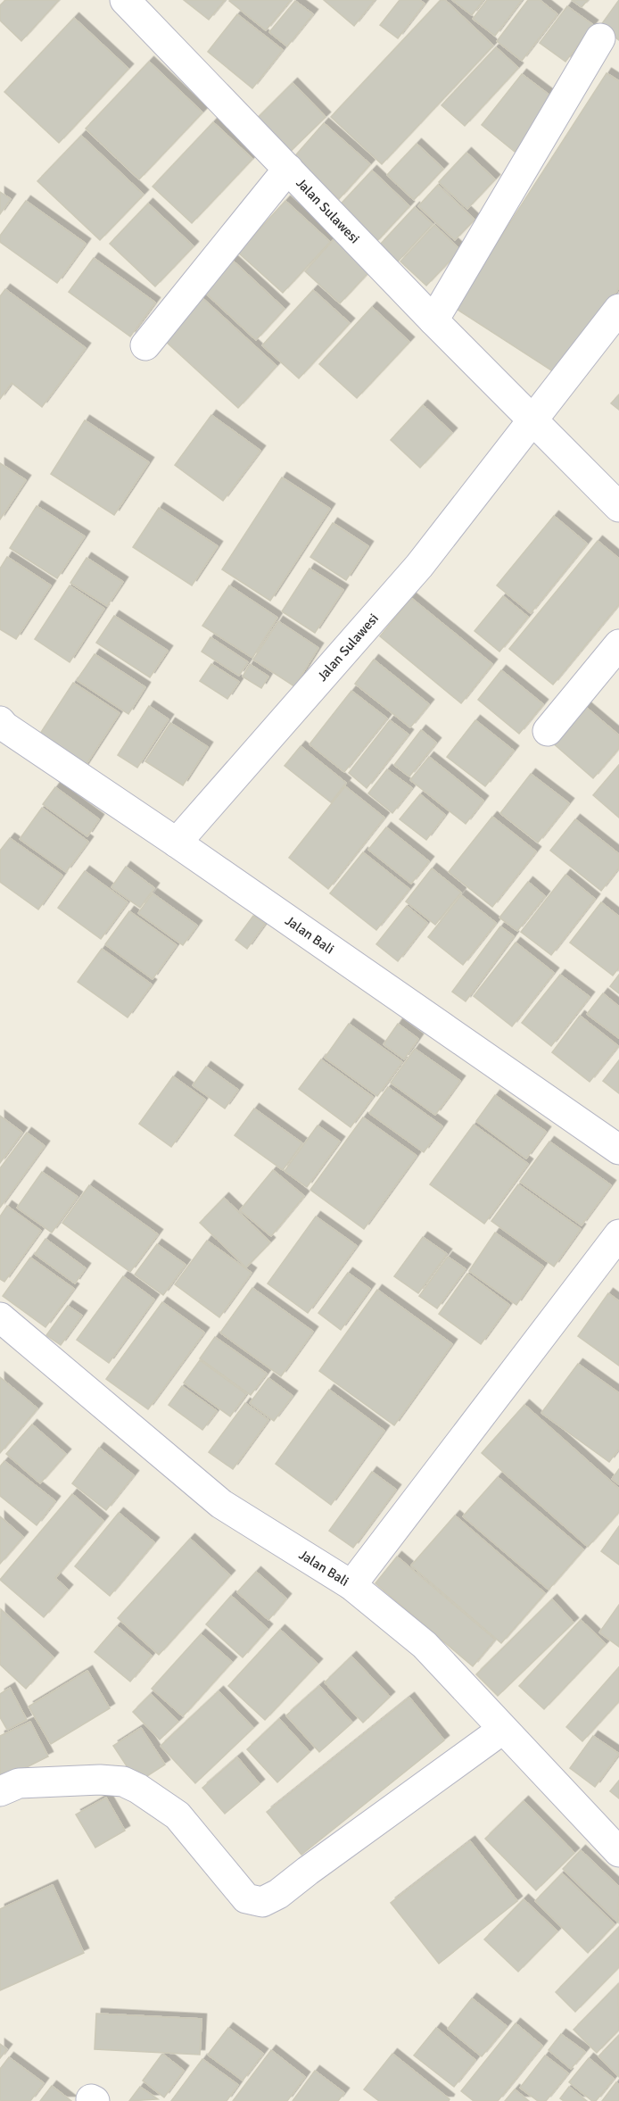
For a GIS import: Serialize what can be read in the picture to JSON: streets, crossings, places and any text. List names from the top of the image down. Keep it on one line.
{"streets":{"street":["Jalan Sulawesi","Jalan Bali"]},"crossings":[["Jalan Sulawesi","Jalan Bali"]]}
